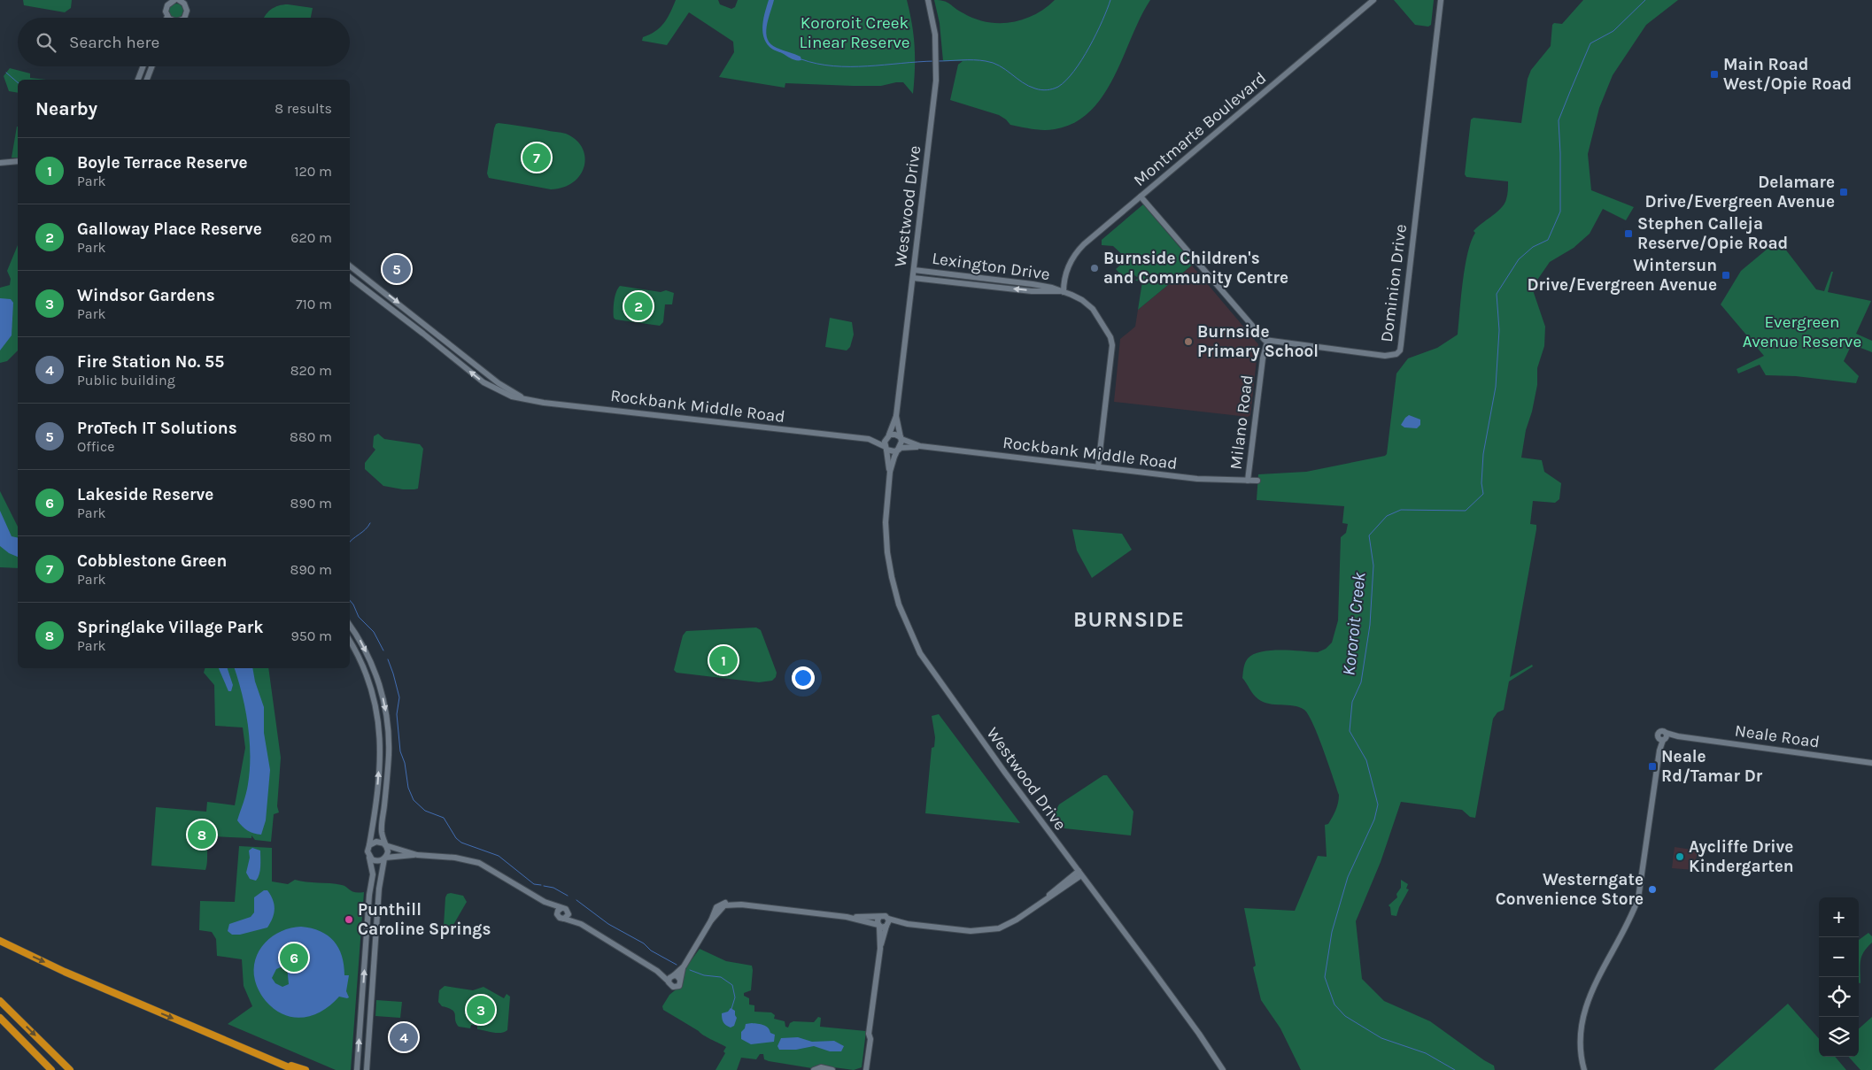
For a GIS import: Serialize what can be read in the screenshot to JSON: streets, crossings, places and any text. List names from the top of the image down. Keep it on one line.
{"streets":{"street":["Montmarte Boulevard","Westwood Drive","Lexington Drive","Dominion Drive","Rockbank Middle Road","Milano Road","Neale Road"]},"crossings":[["Montmarte Boulevard","Lexington Drive"],["Westwood Drive","Lexington Drive"],["Westwood Drive","Rockbank Middle Road"],["Lexington Drive","Rockbank Middle Road"],["Dominion Drive","Milano Road"],["Rockbank Middle Road","Milano Road"]],"districts":["BURNSIDE"],"water":["Kororoit Creek"],"parks":["Kororoit Creek Linear Reserve","Evergreen Avenue Reserve"],"places":{"transit":["Main Road West/Opie Road","Delamare Drive/Evergreen Avenue","Stephen Calleja Reserve/Opie Road","Wintersun Drive/Evergreen Avenue","Neale Rd/Tamar Dr"],"other":["Burnside Children's and Community Centre","Burnside Primary School","Aycliffe Drive Kindergarten","Westerngate Convenience Store","Punthill Caroline Springs"]},"page":{"search":"Search here","heading":["Nearby","8 results"],"list":[{"mark":"1","name":"Boyle Terrace Reserve","note":"Park","value":"120 m"},{"mark":"2","name":"Galloway Place Reserve","note":"Park","value":"620 m"},{"mark":"3","name":"Windsor Gardens","note":"Park","value":"710 m"},{"mark":"4","name":"Fire Station No. 55","note":"Public building","value":"820 m"},{"mark":"5","name":"ProTech IT Solutions","note":"Office","value":"880 m"},{"mark":"6","name":"Lakeside Reserve","note":"Park","value":"890 m"},{"mark":"7","name":"Cobblestone Green","note":"Park","value":"890 m"},{"mark":"8","name":"Springlake Village Park","note":"Park","value":"950 m"}],"pins":["7","5","2","1","8","6","3","4"],"map_buttons":["+","−"]}}
